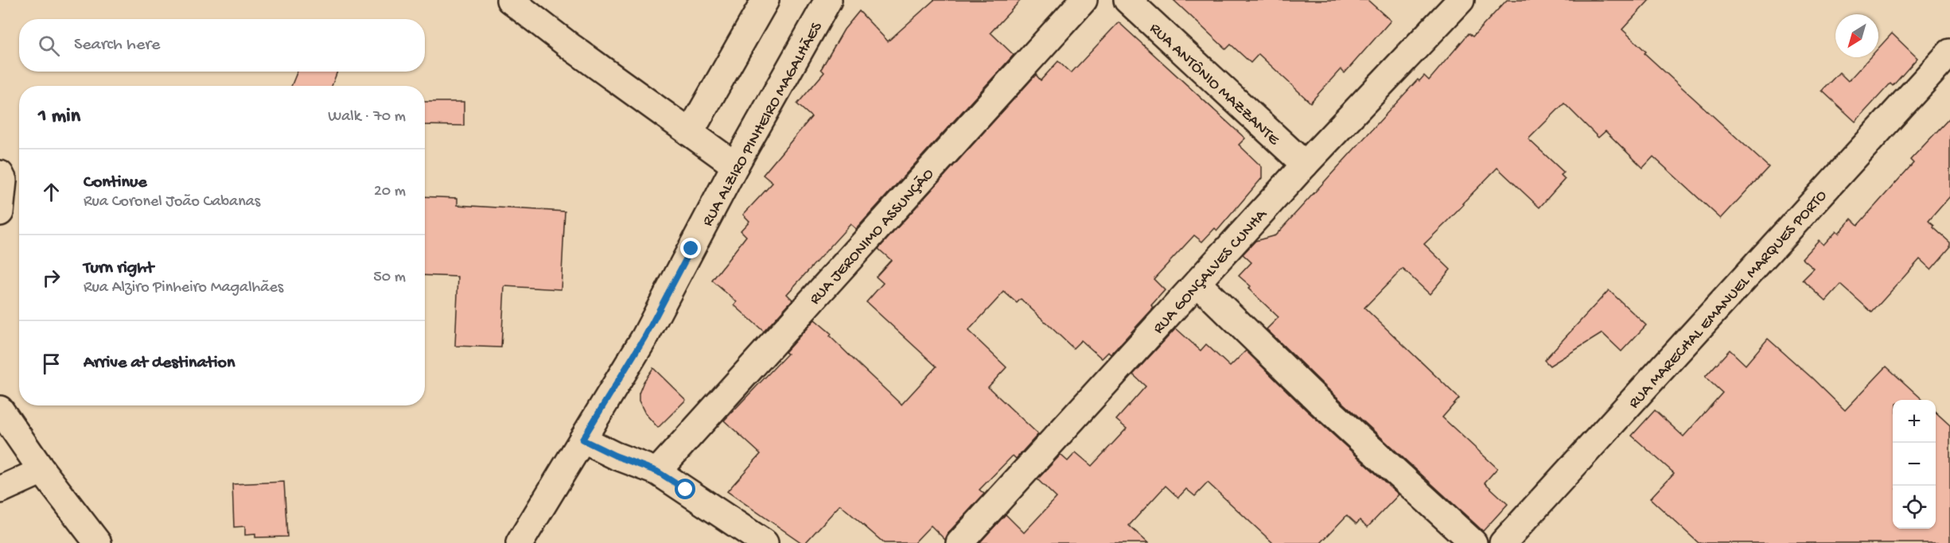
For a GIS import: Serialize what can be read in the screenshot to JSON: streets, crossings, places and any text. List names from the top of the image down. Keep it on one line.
{"streets":{"street":["RUA ANTÔNIO MAZZANTE","RUA ALZIRO PINHEIRO MAGALHÃES","RUA JERONIMO ASSUNÇÃO","RUA GONÇALVES CUNHA","RUA MARECHAL EMANUEL MARQUES PORTO"]},"crossings":[["RUA ANTÔNIO MAZZANTE","RUA GONÇALVES CUNHA"]],"north":"bottom left","page":{"search":"Search here","heading":["1 min","Walk · 70 m"],"list":[["Continue","Rua Coronel João Cabanas","20 m"],["Turn right","Rua Alziro Pinheiro Magalhães","50 m"],"Arrive at destination"],"map_buttons":["+","−"]}}
